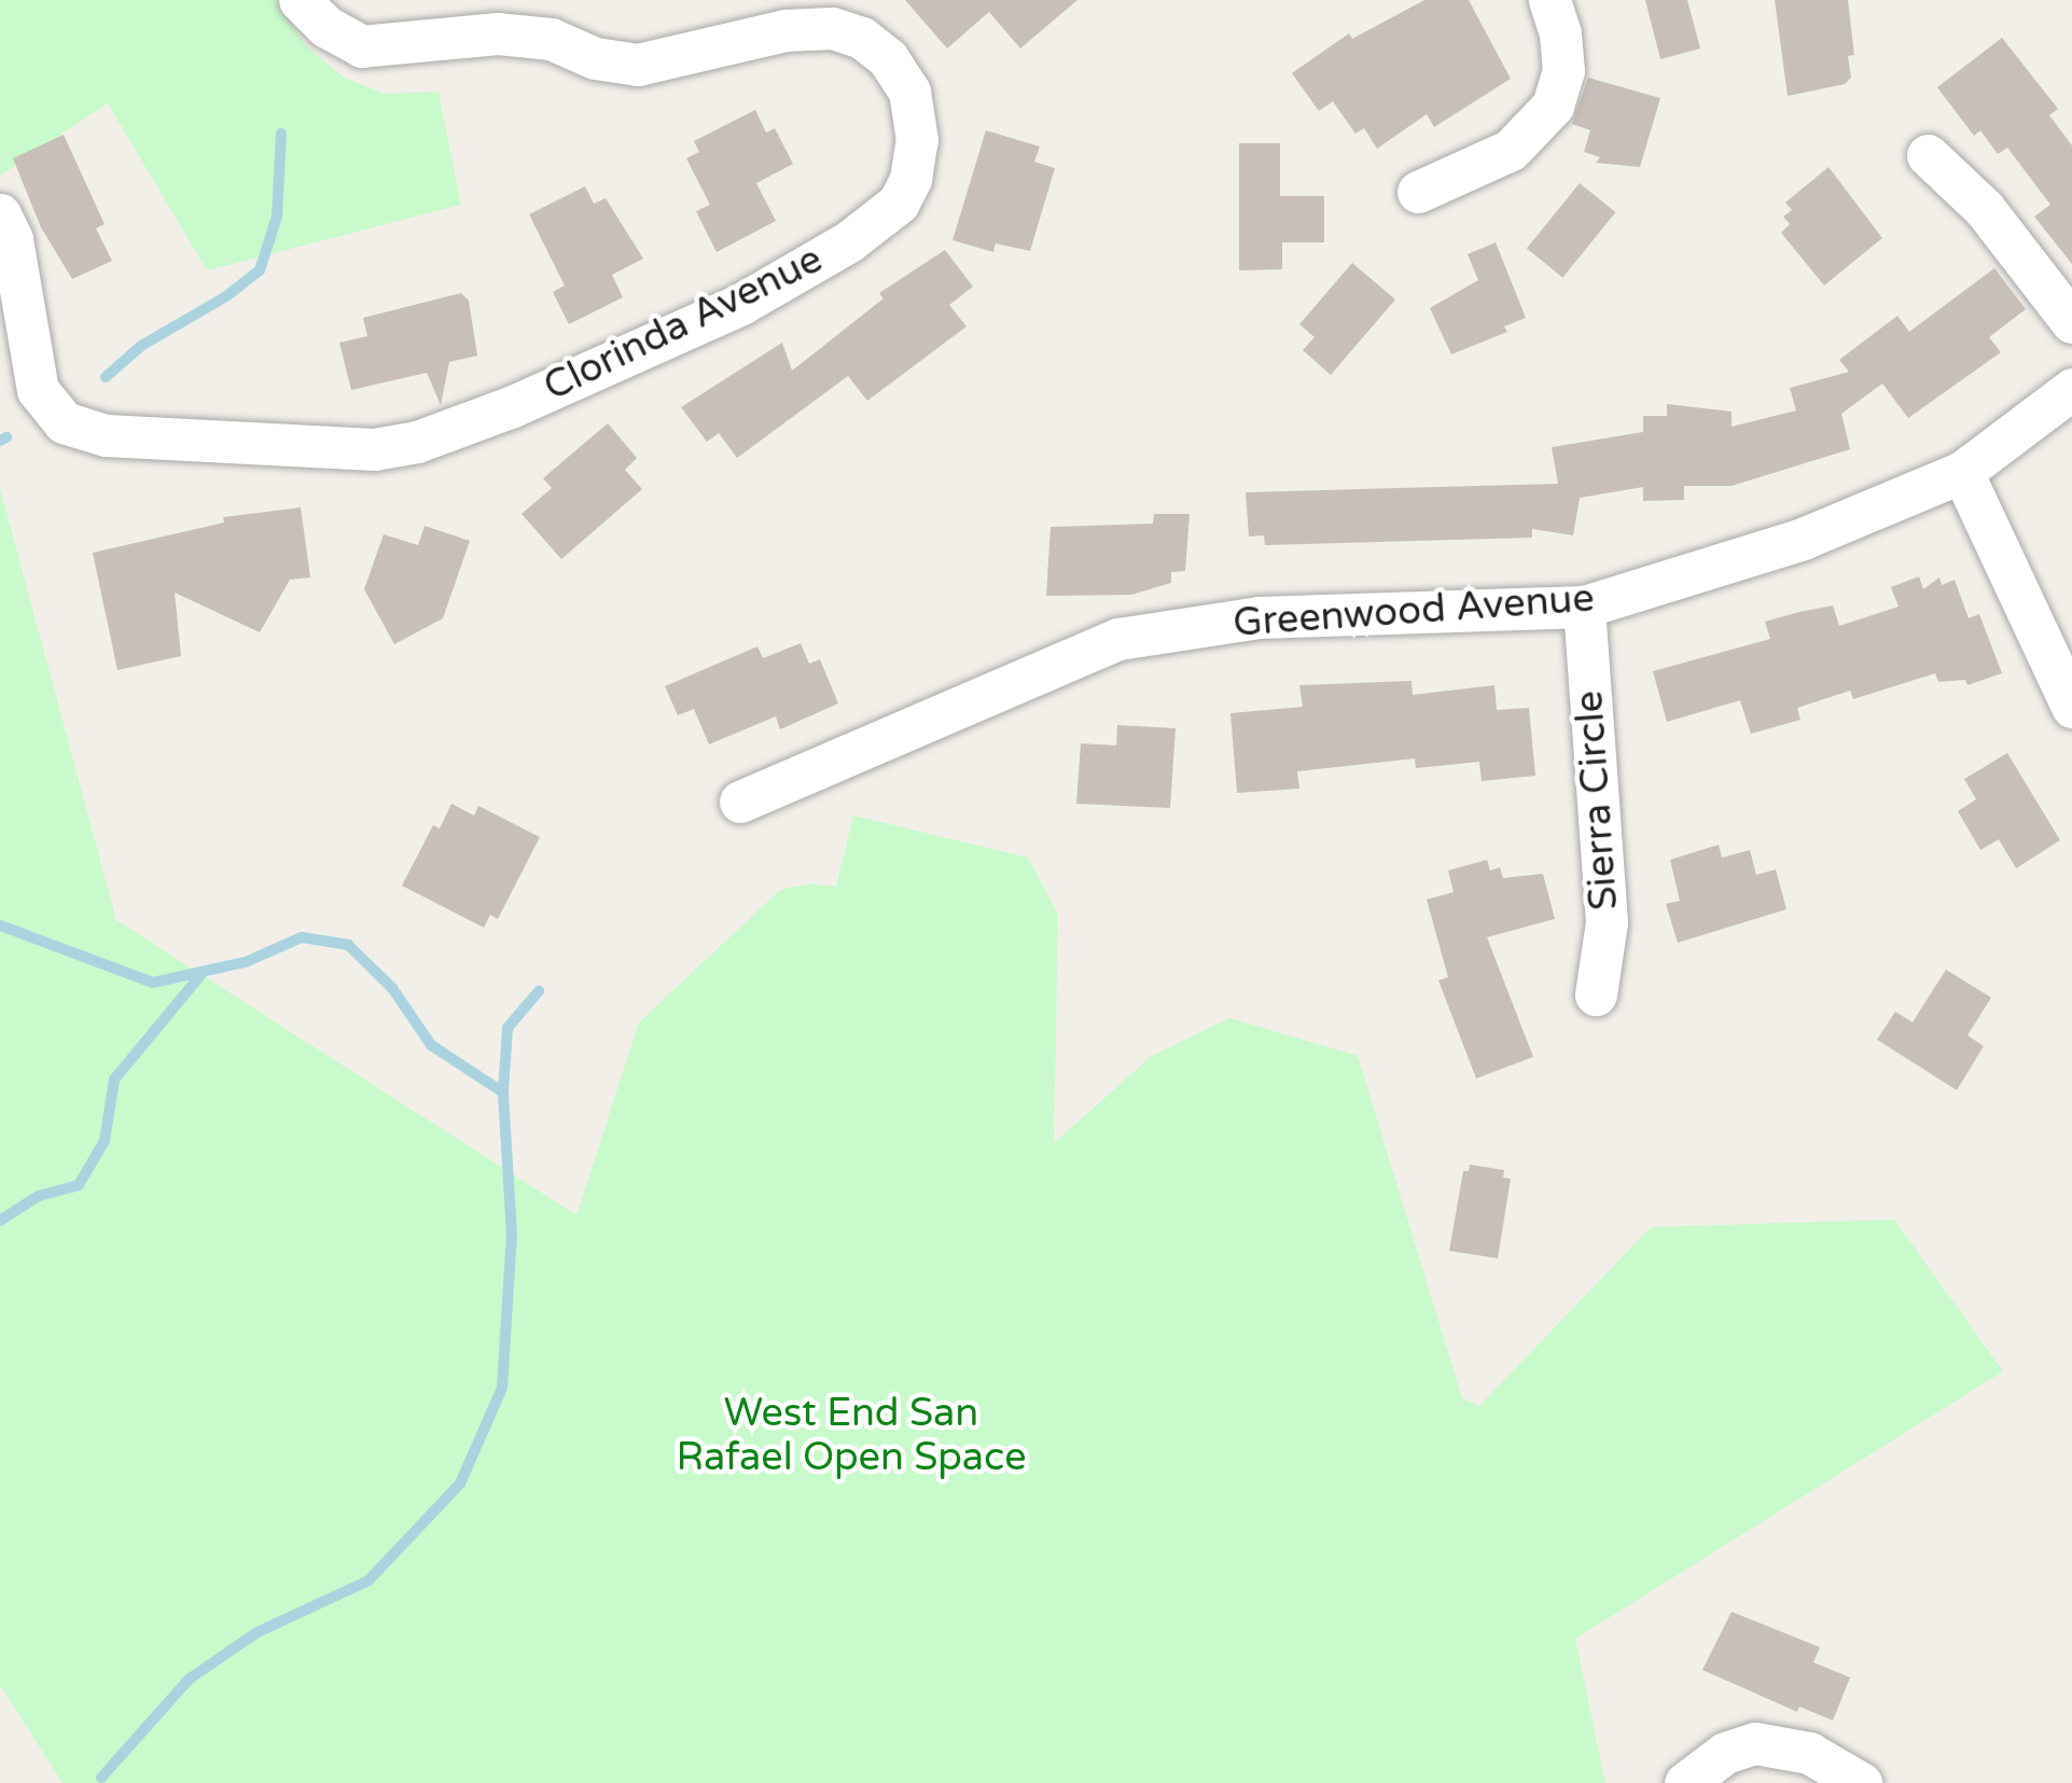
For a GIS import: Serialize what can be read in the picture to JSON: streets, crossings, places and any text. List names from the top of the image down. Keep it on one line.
{"streets":{"street":["Clorinda Avenue","Greenwood Avenue","Sierra Circle"]},"crossings":[["Greenwood Avenue","Sierra Circle"]],"parks":["West End San Rafael Open Space"]}
